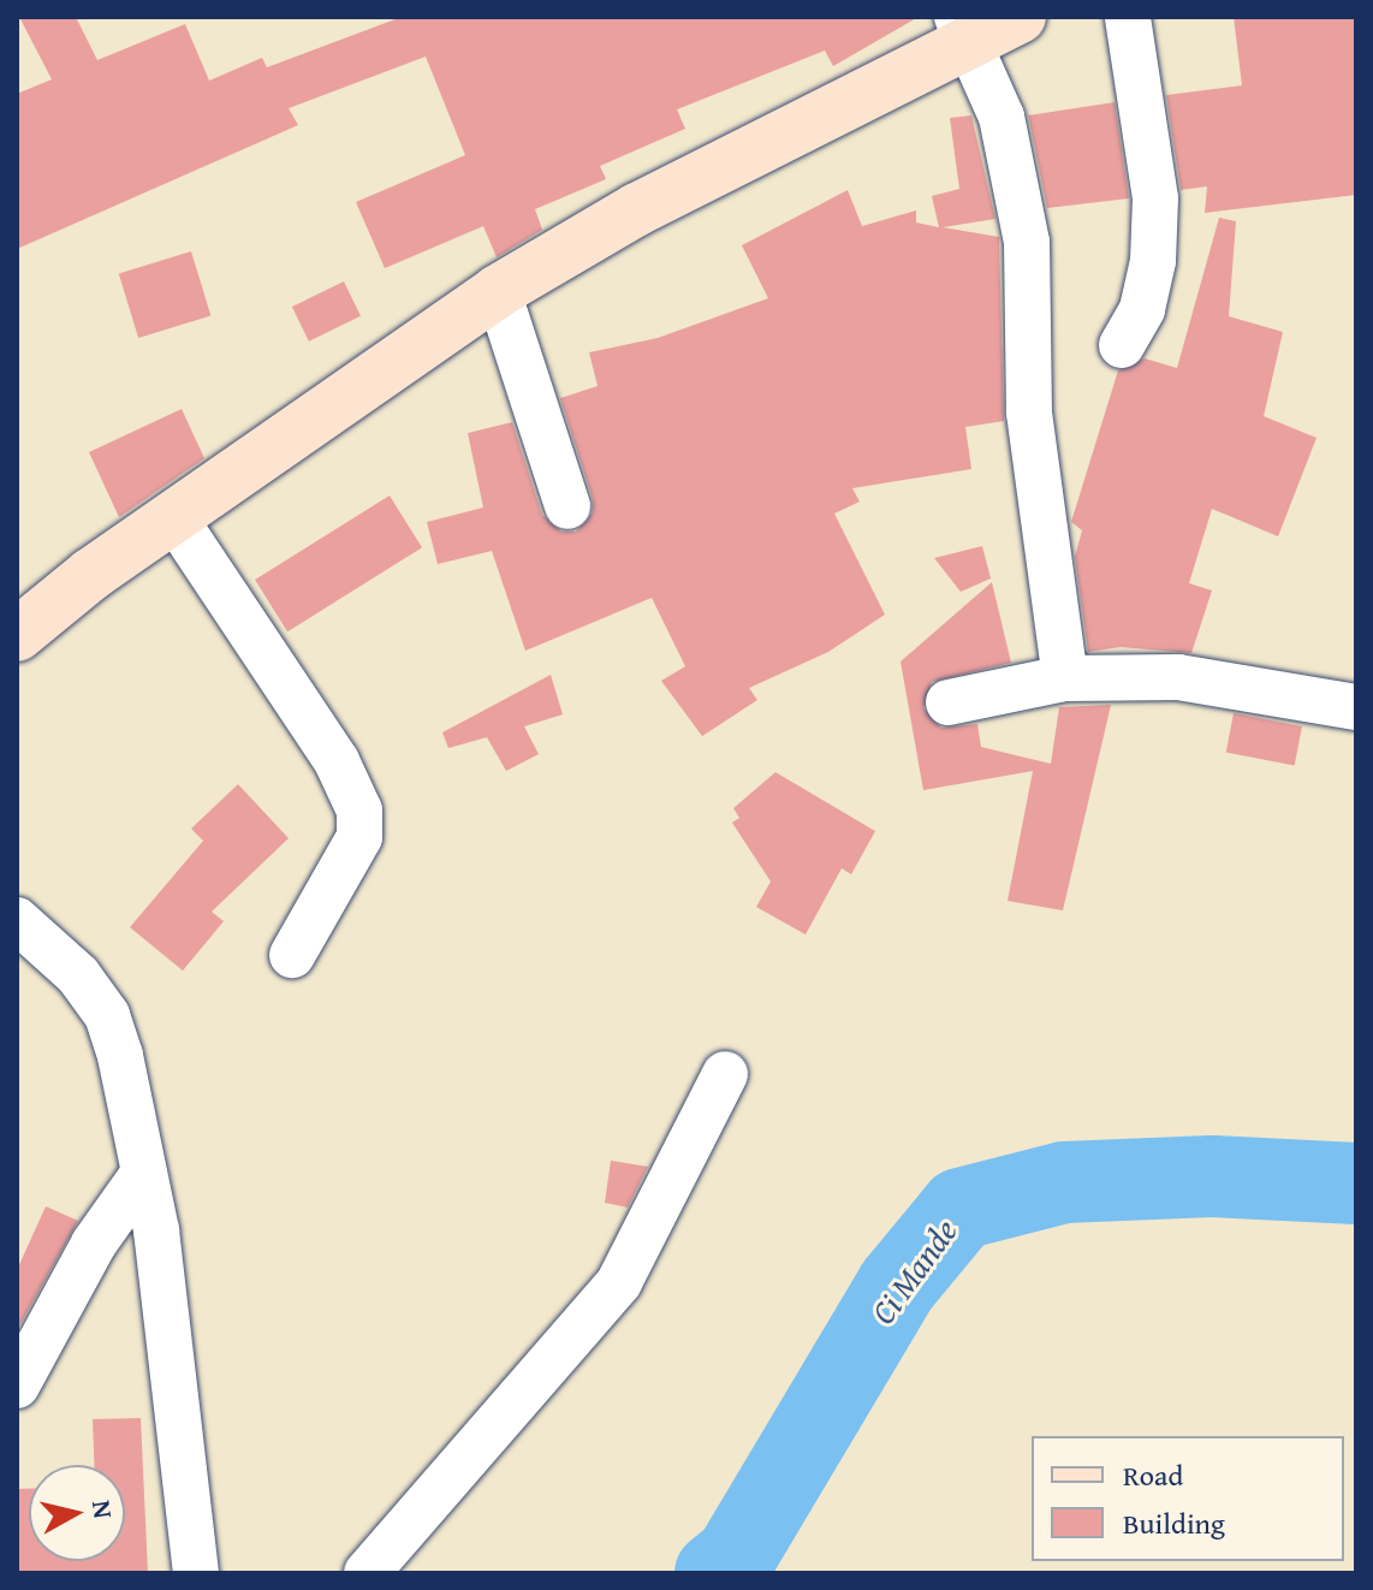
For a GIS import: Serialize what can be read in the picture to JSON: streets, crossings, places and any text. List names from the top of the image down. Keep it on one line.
{"water":["Ci Mande"],"legend":["Road","Building"],"north":"right"}
